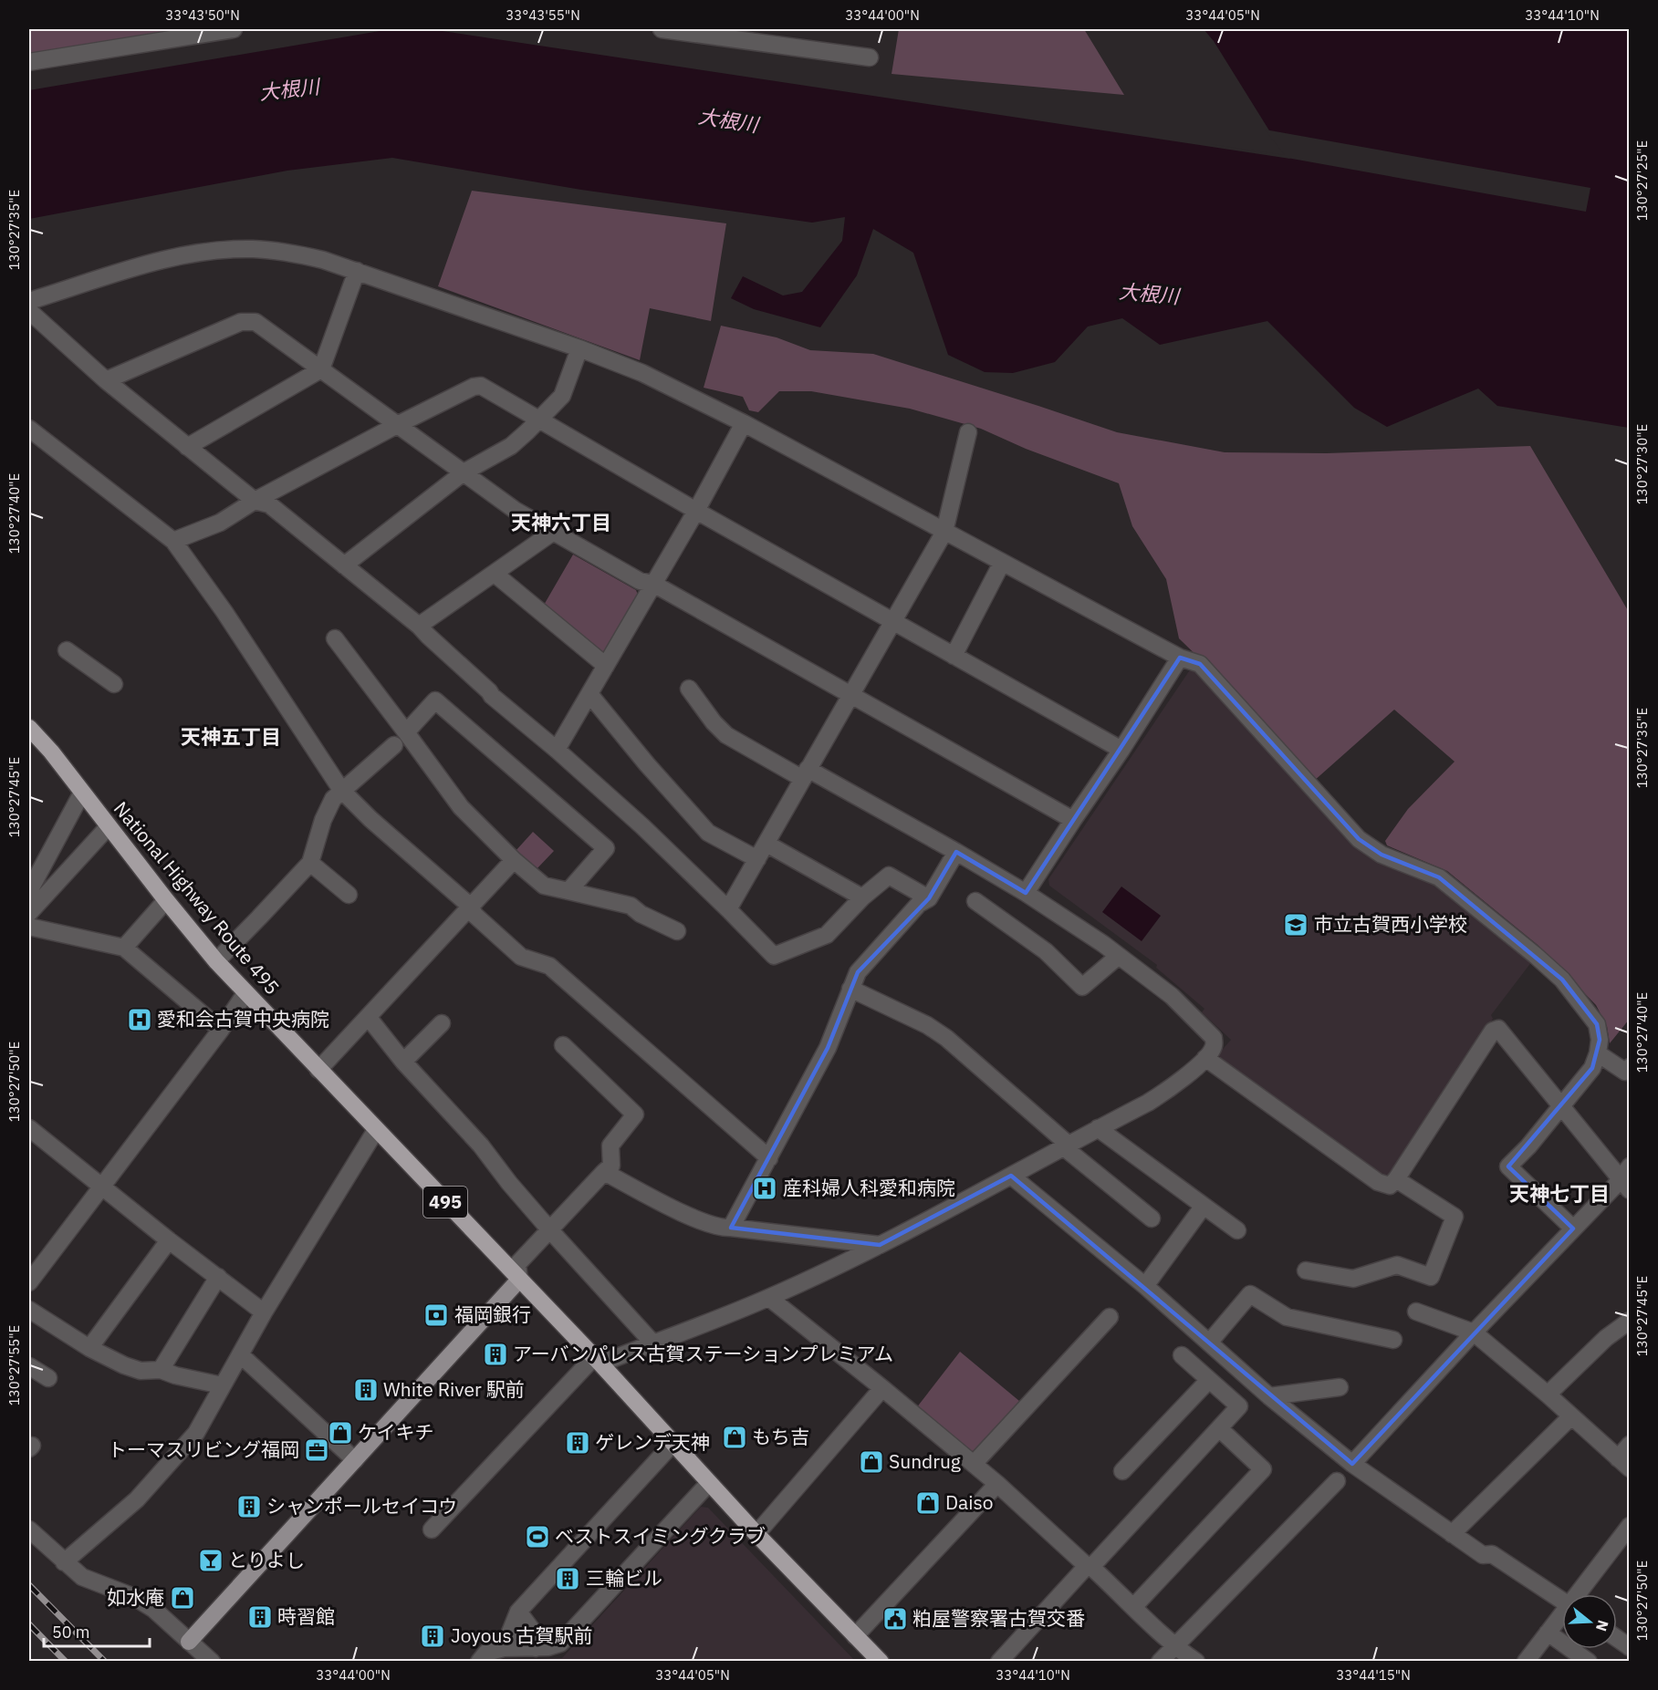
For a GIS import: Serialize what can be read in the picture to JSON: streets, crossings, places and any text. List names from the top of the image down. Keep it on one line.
{"streets":{"highway":["National Highway Route 495","495"]},"districts":["天神六丁目","天神五丁目","天神七丁目"],"water":["大根川"],"places":{"school or university":["市立古賀西小学校"],"hospital":["愛和会古賀中央病院","産科婦人科愛和病院"],"bank":["福岡銀行"],"building":["アーバンパレス古賀ステーションプレミアム","White River 駅前","ゲレンデ天神","シャンポールセイコウ","三輪ビル","時習館","Joyous 古賀駅前"],"shop":["ケイキチ","もち吉","Sundrug","Daiso","如水庵"],"office":["トーマスリビング福岡"],"sports":["ベストスイミングクラブ"],"bar":["とりよし"],"public building":["粕屋警察署古賀交番"]},"scale_bar":"50 m","north":"right","coordinates":["33°43'50\"N","33°43'55\"N","33°44'00\"N","33°44'05\"N","33°44'10\"N","130°27'25\"E","130°27'35\"E","130°27'30\"E","130°27'40\"E","130°27'45\"E","130°27'50\"E","130°27'55\"E","33°44'15\"N"]}
